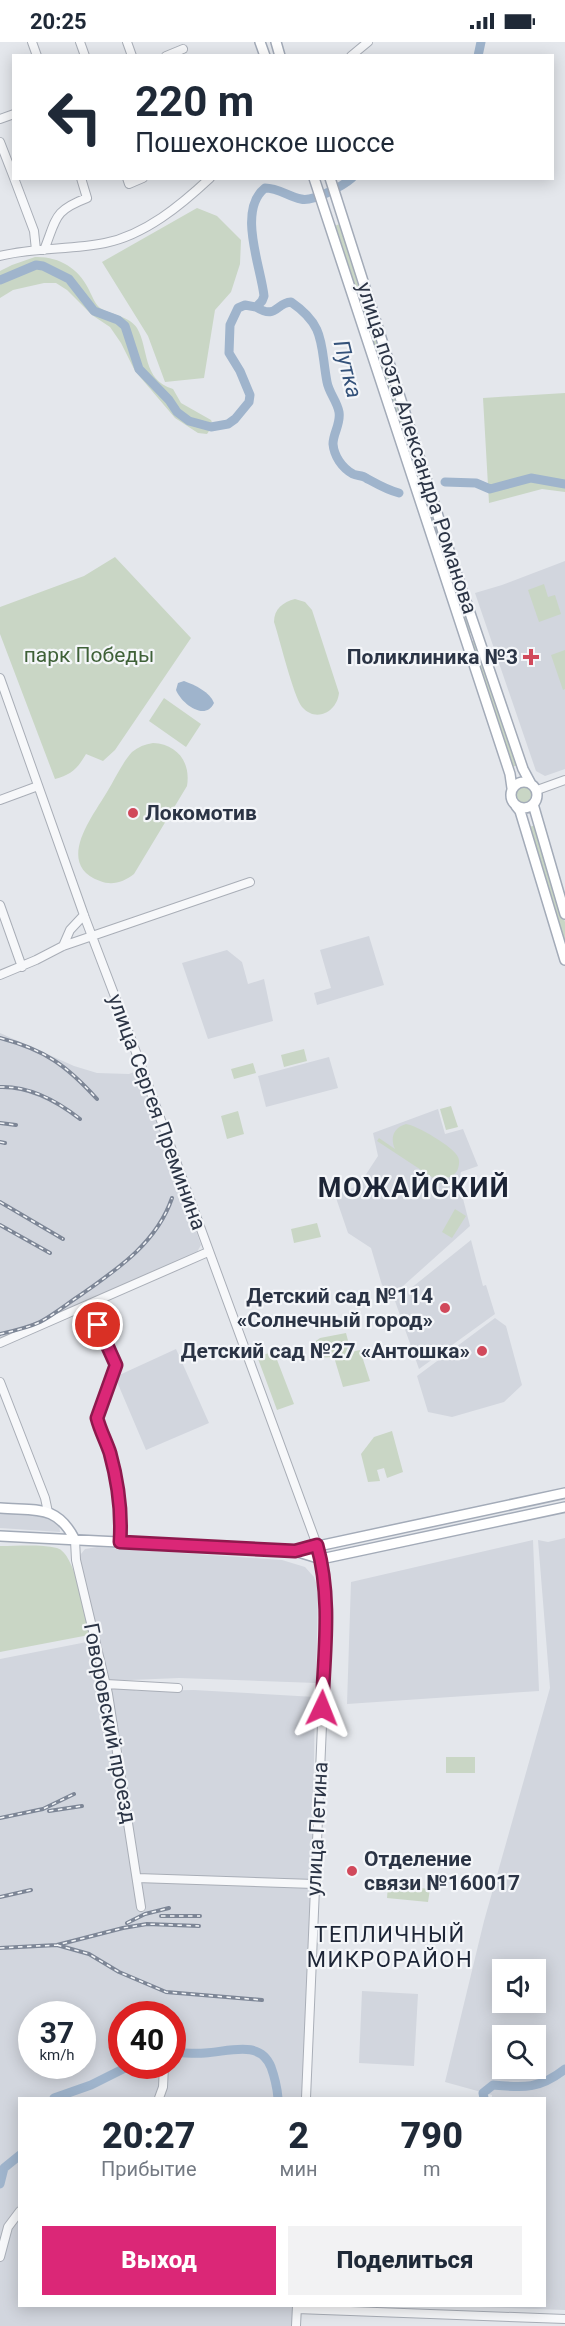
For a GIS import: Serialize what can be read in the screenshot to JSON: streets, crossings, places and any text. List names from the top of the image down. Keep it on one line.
{"streets":{"main road":["улица поэта Александра Романова"],"street":["улица Сергея Преминина","Говоровский проезд","улица Петина"]},"districts":["МОЖАЙСКИЙ","ТЕПЛИЧНЫЙ МИКРОРАЙОН"],"water":["Путка"],"parks":["парк Победы"],"places":{"health":["Поликлиника №3"],"other":["Локомотив","Детский сад №114 «Солнечный город»","Детский сад №27 «Антошка»","Отделение связи №160017"]},"page":{"status":"20:25","turn":["220 m","Пошехонское шоссе"],"speed":"37 km/h","limit":"40","eta":["20:27","Прибытие","2","мин","790","m"],"buttons":["Выход","Поделиться"]}}
